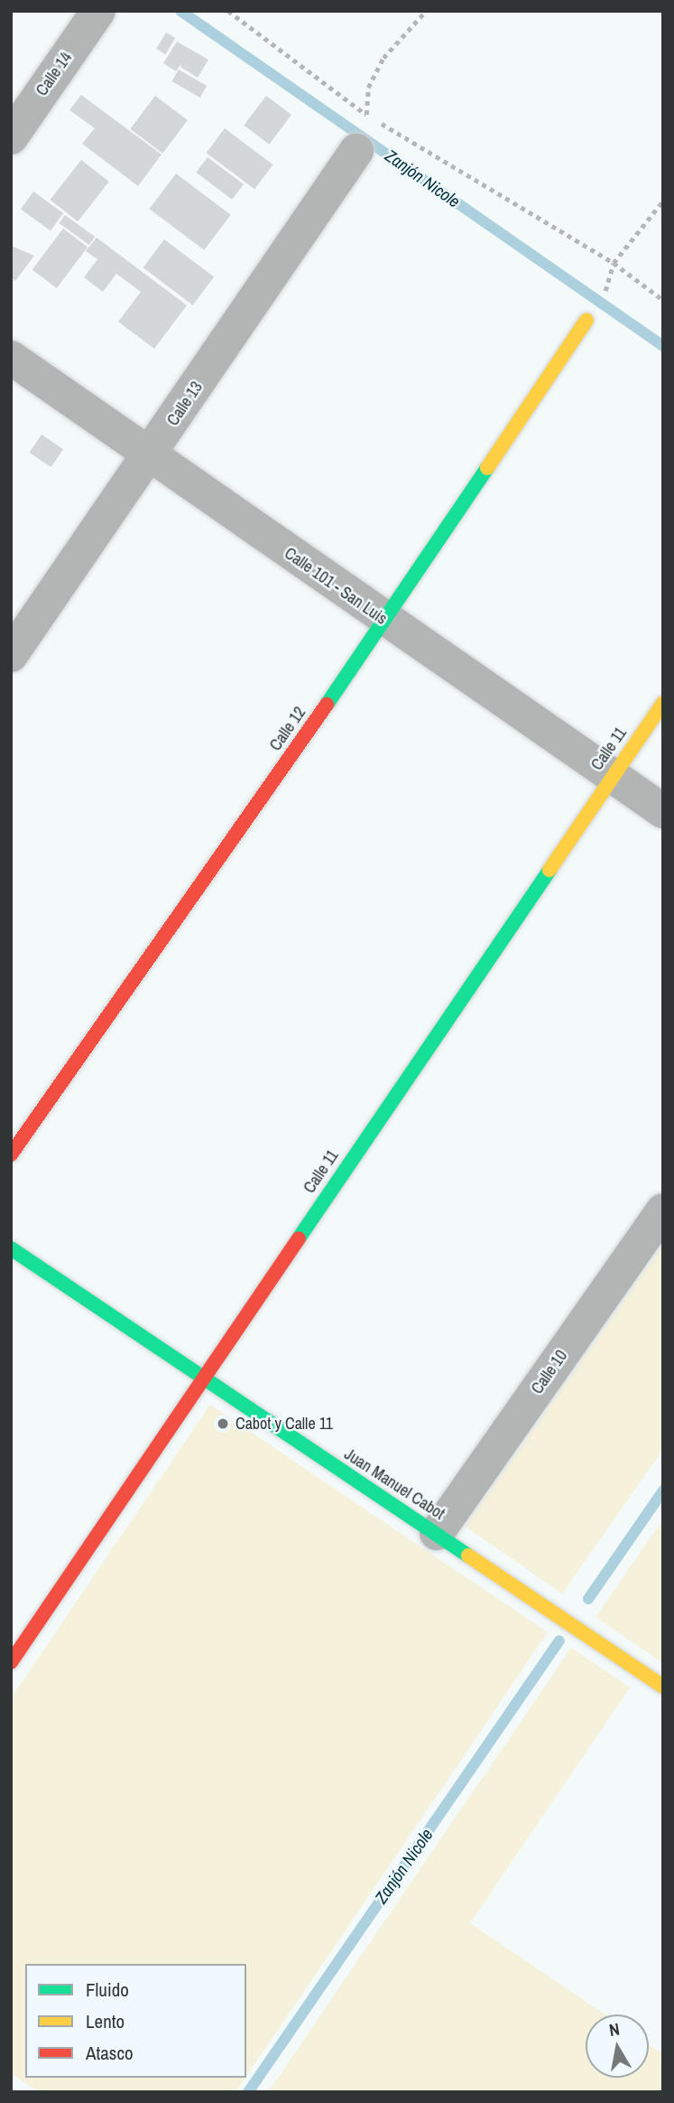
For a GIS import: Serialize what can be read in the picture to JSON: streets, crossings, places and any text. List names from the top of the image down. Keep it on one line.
{"streets":{"street":["Calle 14","Calle 13","Calle 101 - San Luis","Calle 12","Calle 11","Calle 10","Juan Manuel Cabot"]},"crossings":[["Calle 13","Calle 101 - San Luis"],["Calle 101 - San Luis","Calle 12"],["Calle 101 - San Luis","Calle 11"],["Calle 11","Juan Manuel Cabot"],["Calle 10","Juan Manuel Cabot"]],"water":["Zanjón Nicole"],"places":["Cabot y Calle 11"],"legend":["Fluido","Lento","Atasco"],"north":"top"}
